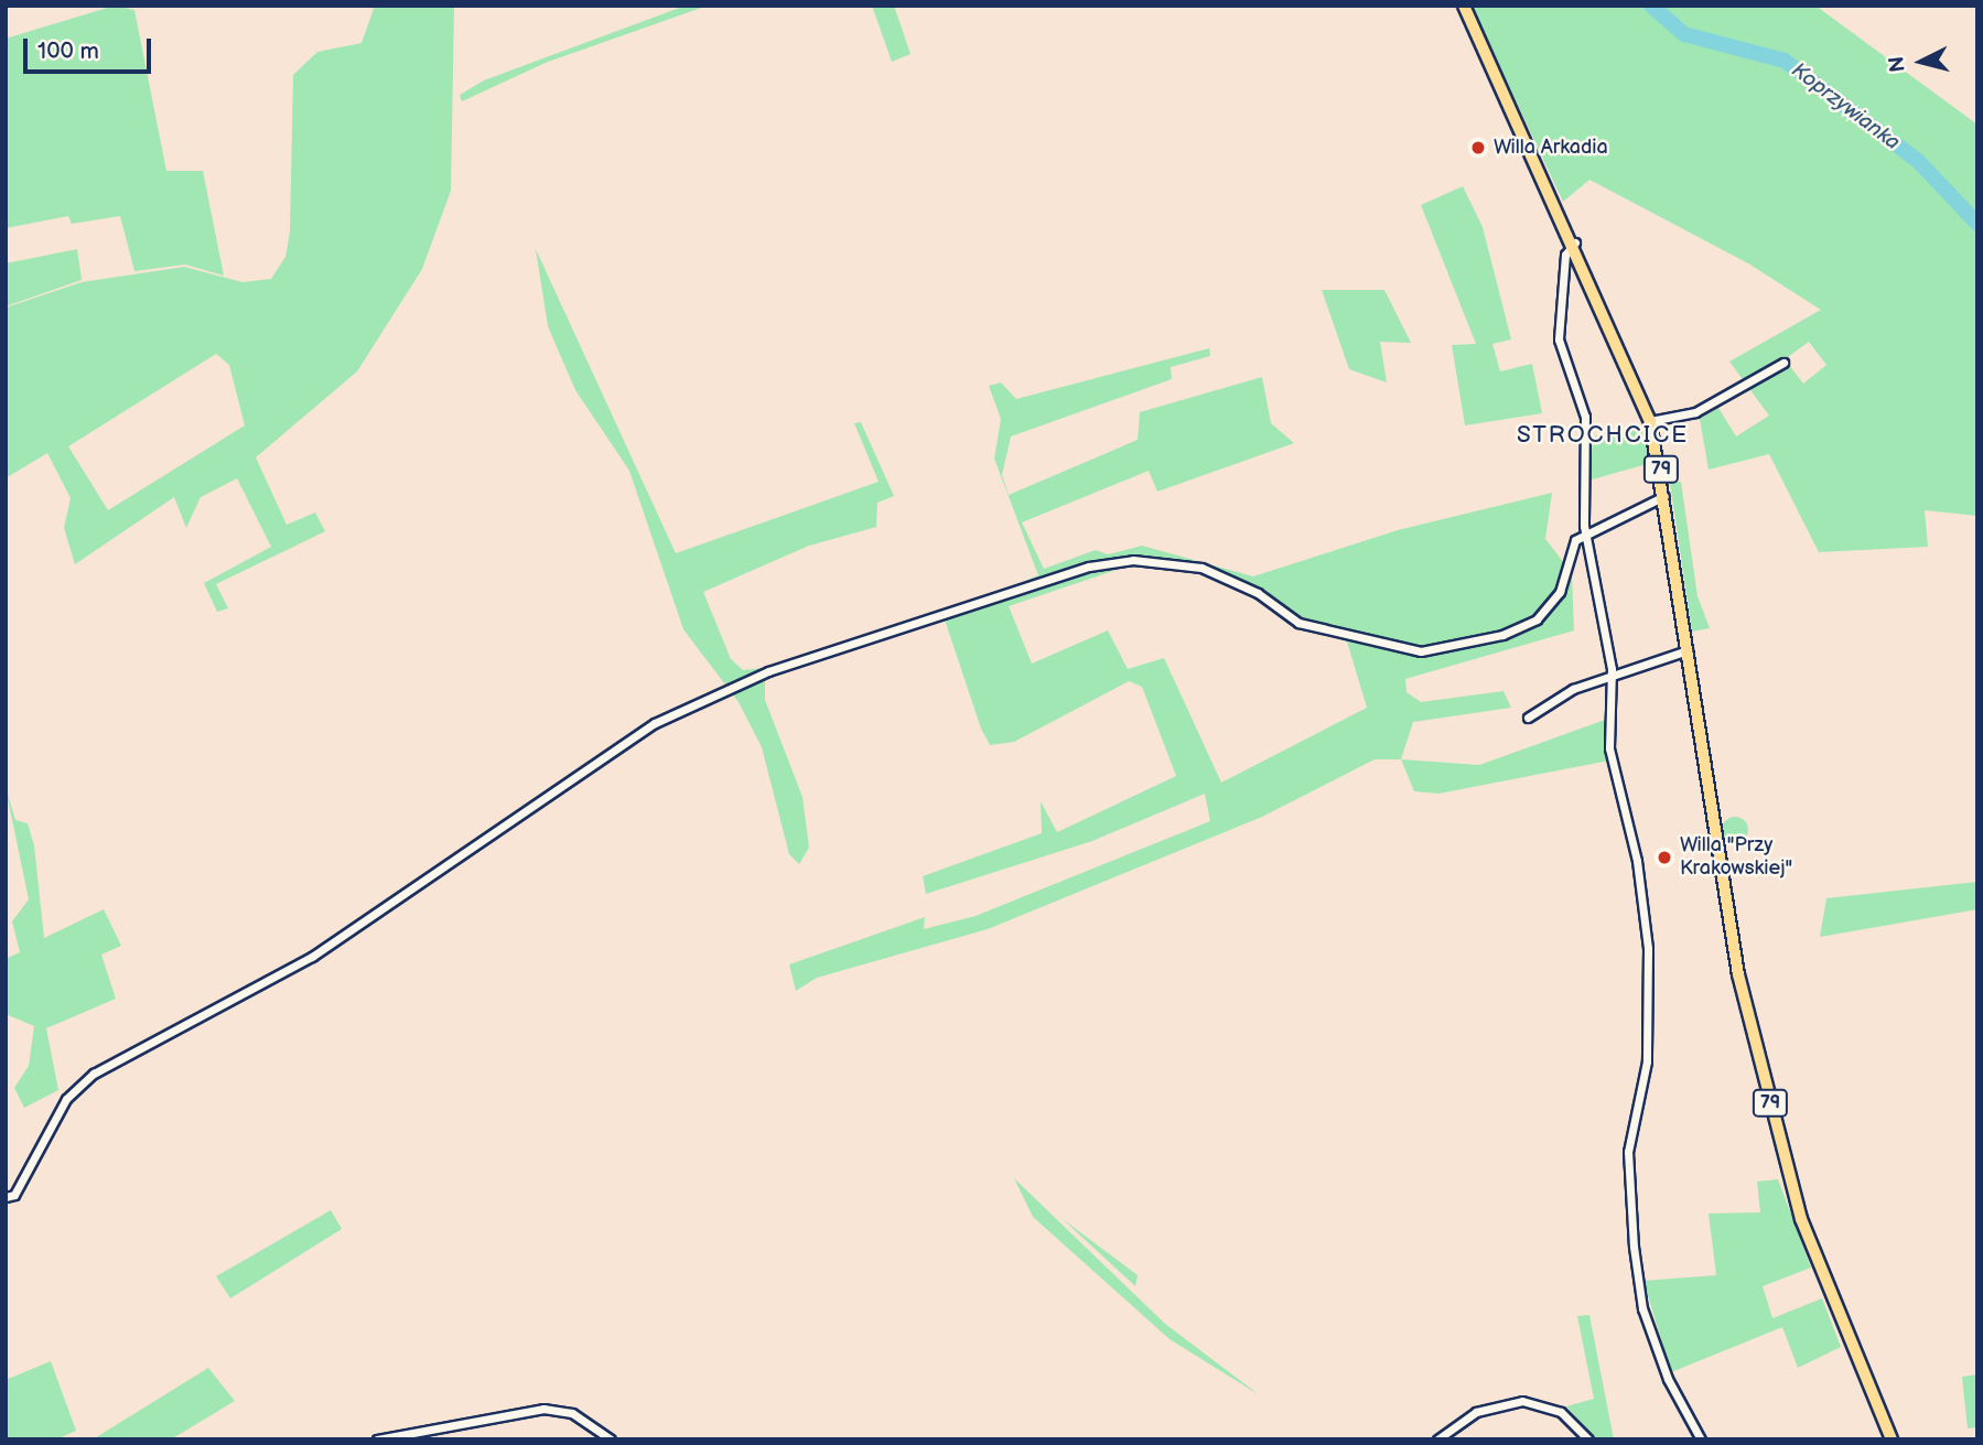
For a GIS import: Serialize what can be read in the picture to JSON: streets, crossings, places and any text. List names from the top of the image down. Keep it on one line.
{"streets":{"main road":["79"]},"districts":["STROCHCICE"],"water":["Koprzywianka"],"places":["Willa Arkadia","Willa \"Przy Krakowskiej\""],"scale_bar":"100 m","north":"left"}
